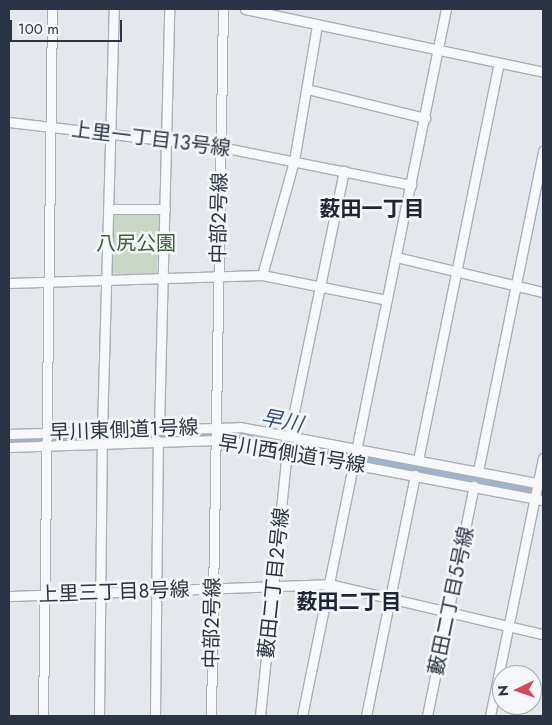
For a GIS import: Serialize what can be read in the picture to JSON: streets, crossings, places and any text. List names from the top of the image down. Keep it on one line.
{"streets":{"street":["上里一丁目13号線","中部2号線","早川東側道1号線","早川西側道1号線","藪田二丁目2号線","上里三丁目8号線","藪田二丁目5号線"]},"crossings":[["上里一丁目13号線","中部2号線"],["中部2号線","早川東側道1号線"],["中部2号線","早川西側道1号線"],["中部2号線","上里三丁目8号線"],["早川西側道1号線","藪田二丁目2号線"],["早川西側道1号線","藪田二丁目5号線"],["藪田二丁目2号線","上里三丁目8号線"],["上里三丁目8号線","藪田二丁目5号線"]],"districts":["薮田一丁目","薮田二丁目"],"water":["早川"],"parks":["八尻公園"],"scale_bar":"100 m","north":"left"}
